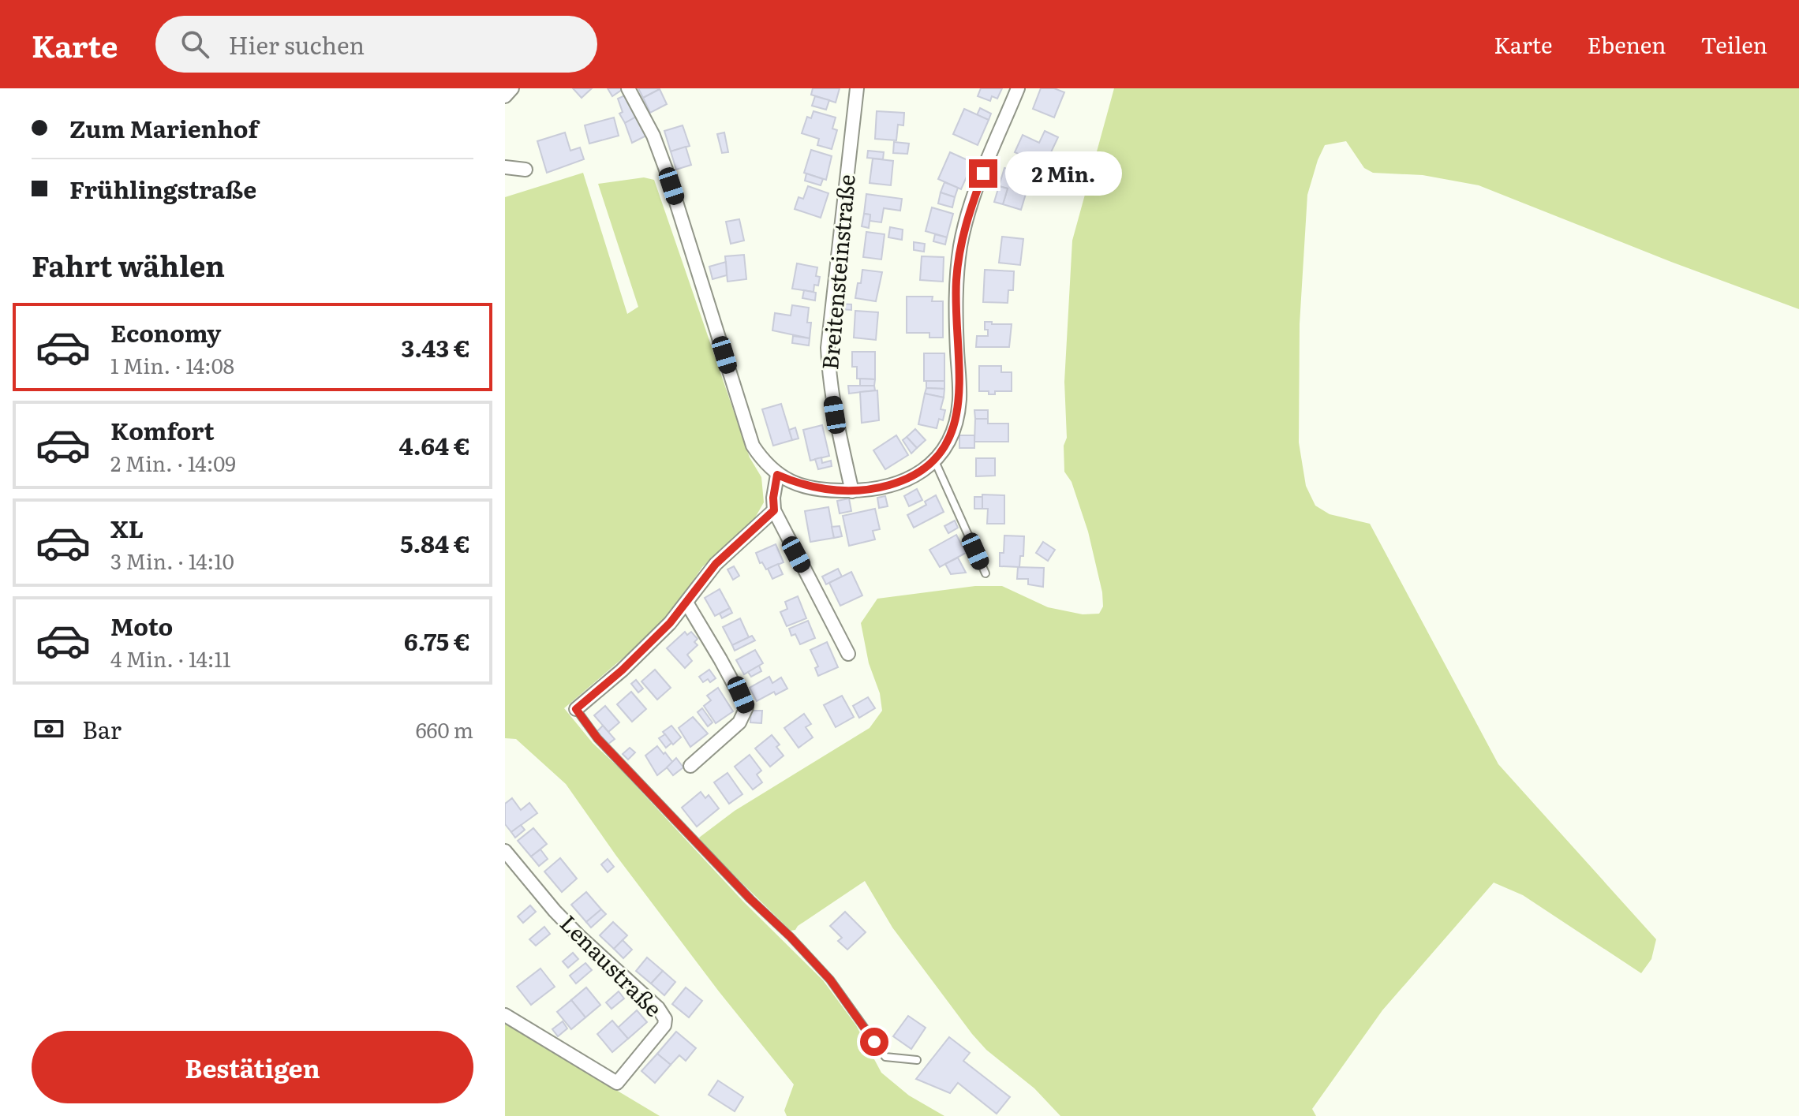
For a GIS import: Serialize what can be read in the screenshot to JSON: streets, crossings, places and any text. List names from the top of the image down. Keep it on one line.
{"streets":{"street":["Breitensteinstraße","Lenaustraße"]},"page":{"header":"Karte","search":"Hier suchen","nav":["Karte","Ebenen","Teilen"],"banner":["Zum Marienhof","Frühlingstraße"],"bubble":"2 Min.","heading":"Fahrt wählen","list":[{"name":"Economy","note":"1 Min. · 14:08","value":"3.43 €"},{"name":"Komfort","note":"2 Min. · 14:09","value":"4.64 €"},{"name":"XL","note":"3 Min. · 14:10","value":"5.84 €"},{"name":"Moto","note":"4 Min. · 14:11","value":"6.75 €"}],"pay":["Bar","660 m"],"buttons":"Bestätigen"}}
